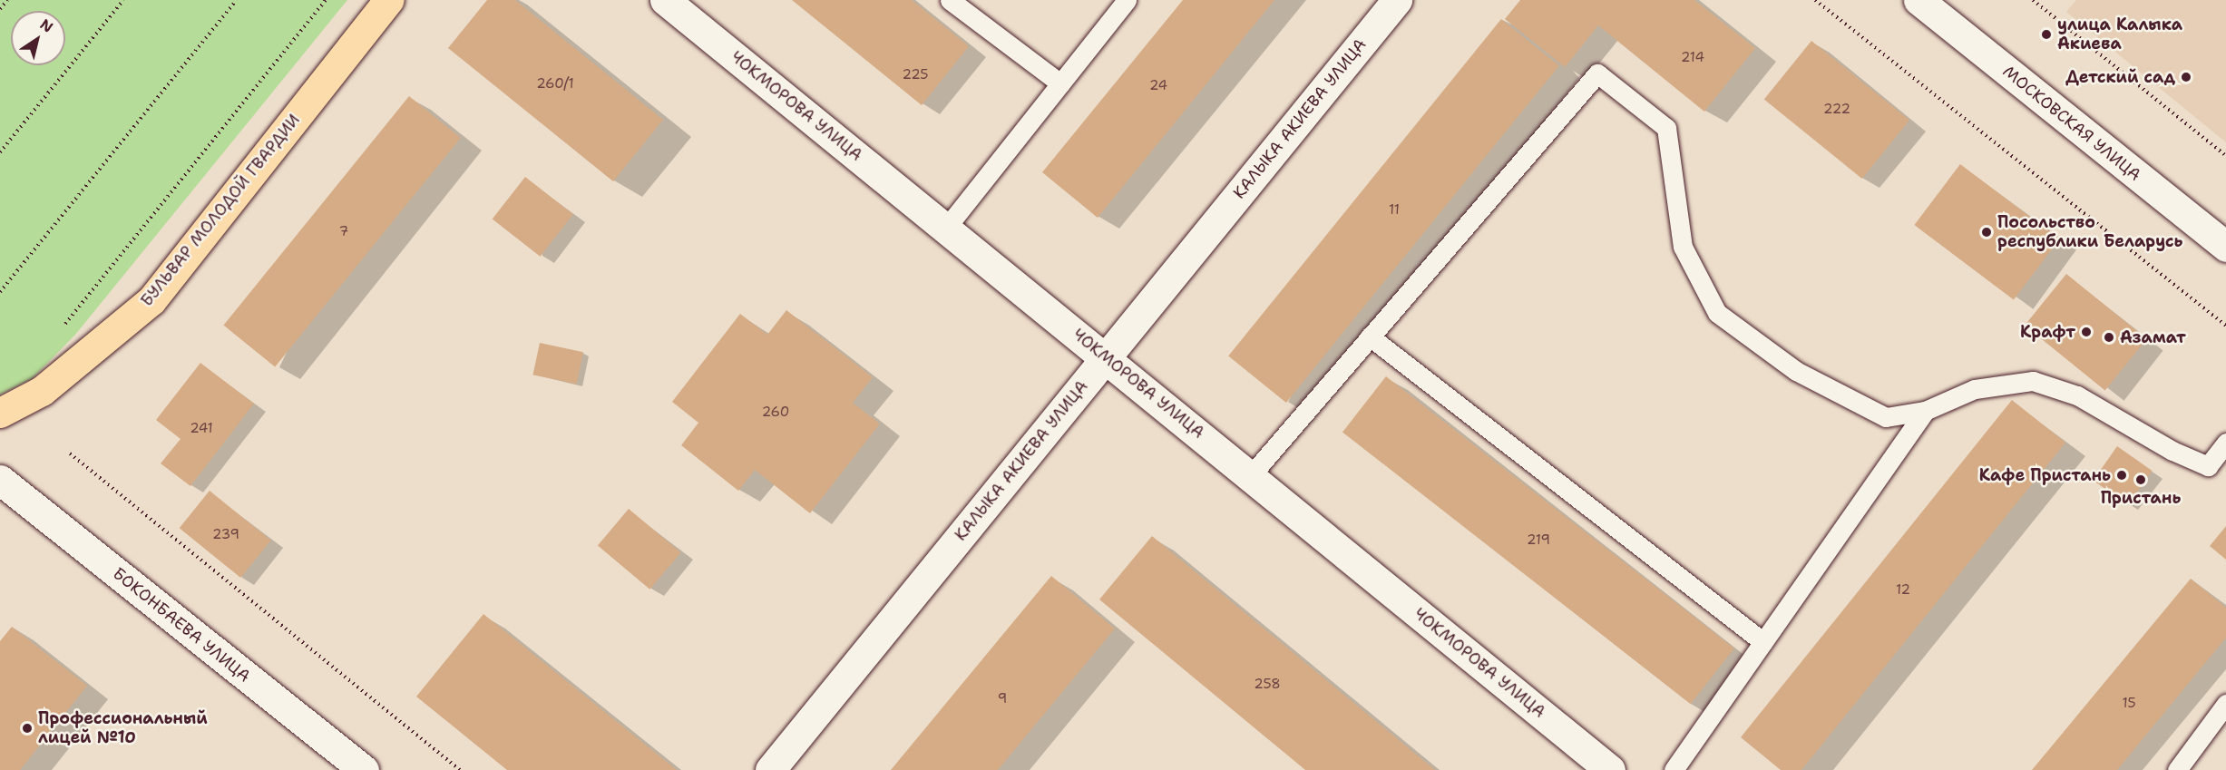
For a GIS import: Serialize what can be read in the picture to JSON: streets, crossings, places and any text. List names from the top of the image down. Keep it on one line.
{"streets":{"main road":["БУЛЬВАР МОЛОДОЙ ГВАРДИИ"],"street":["ЧОКМОРОВА УЛИЦА","КАЛЫКА АКИЕВА УЛИЦА","МОСКОВСКАЯ УЛИЦА","БОКОНБАЕВА УЛИЦА"]},"crossings":[["ЧОКМОРОВА УЛИЦА","КАЛЫКА АКИЕВА УЛИЦА"]],"places":["улица Калыка Акиева","Детский сад","Посольство республики Беларусь","Крафт","Азамат","Кафе Пристань","Пристань","Профессиональный лицей №10"],"house_numbers":["214","225","260/1","24","222","11","7","260","241","239","219","12","258","9","15"],"north":"top right"}
